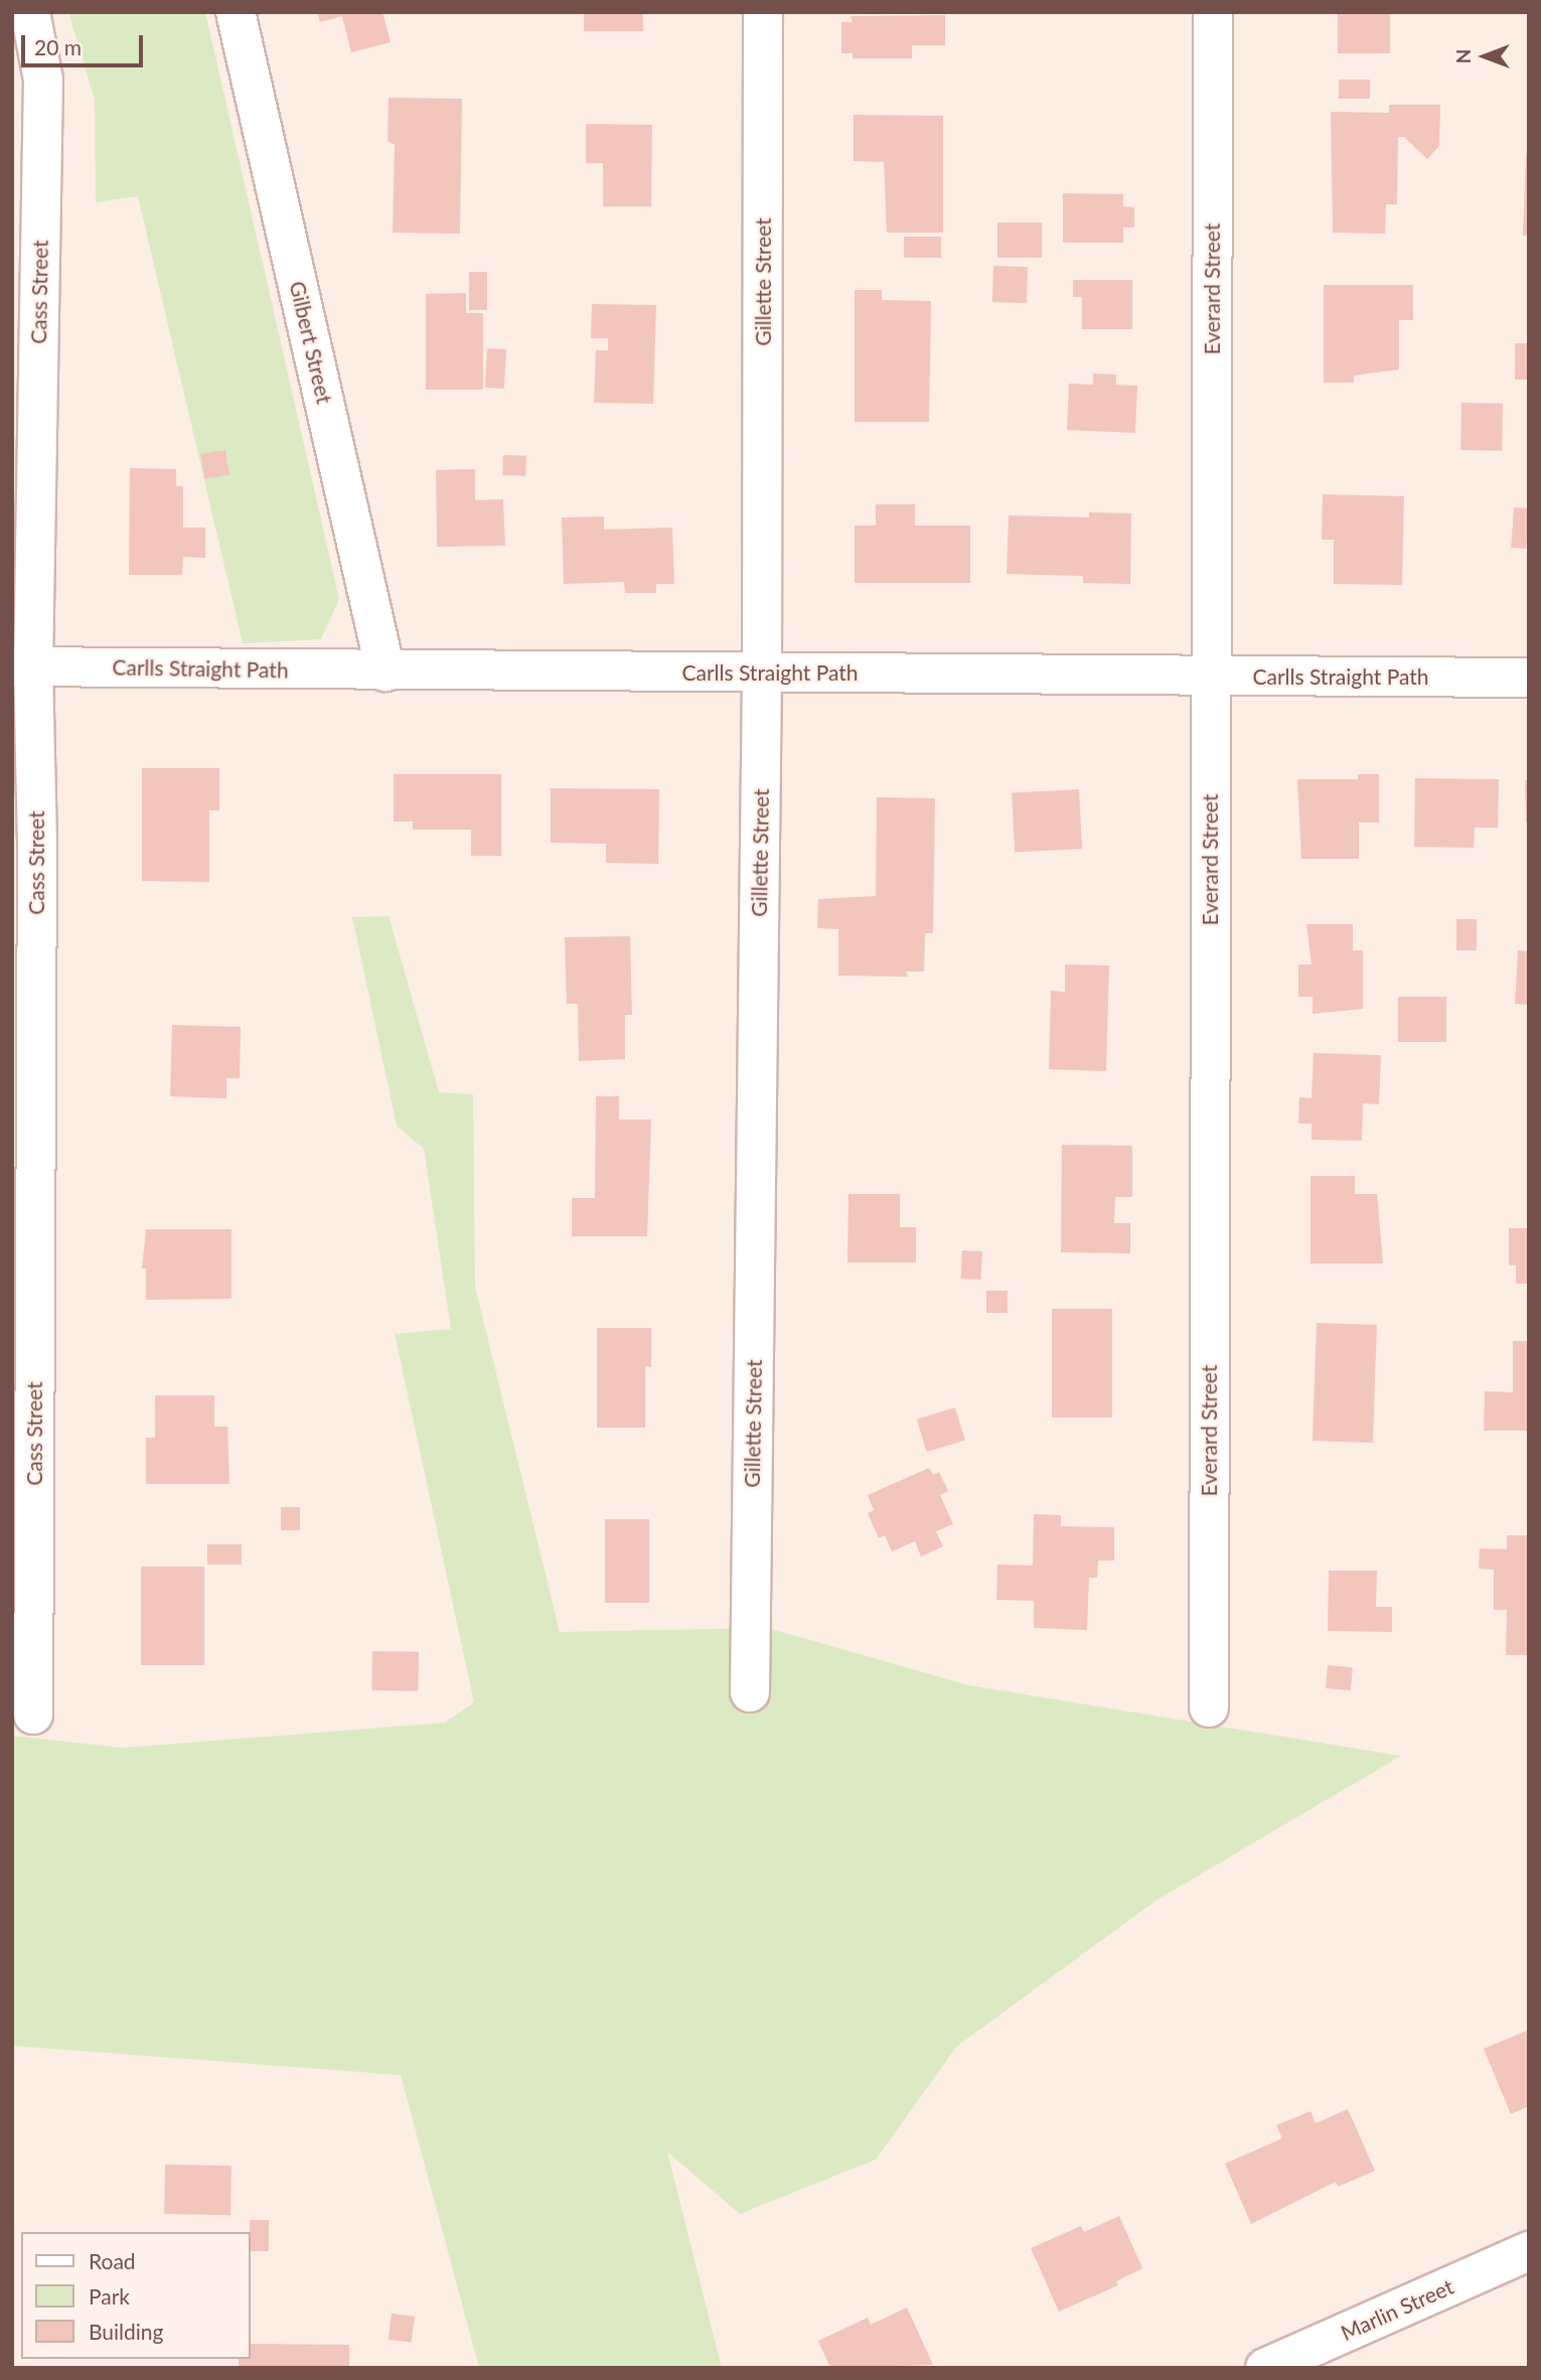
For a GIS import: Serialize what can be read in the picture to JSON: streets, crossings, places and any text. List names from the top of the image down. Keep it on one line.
{"streets":{"street":["Gillette Street","Everard Street","Cass Street","Gilbert Street","Carlls Straight Path","Marlin Street"]},"crossings":[["Gillette Street","Carlls Straight Path"],["Everard Street","Carlls Straight Path"],["Cass Street","Carlls Straight Path"],["Gilbert Street","Carlls Straight Path"]],"legend":["Road","Park","Building"],"scale_bar":"20 m","north":"left"}
